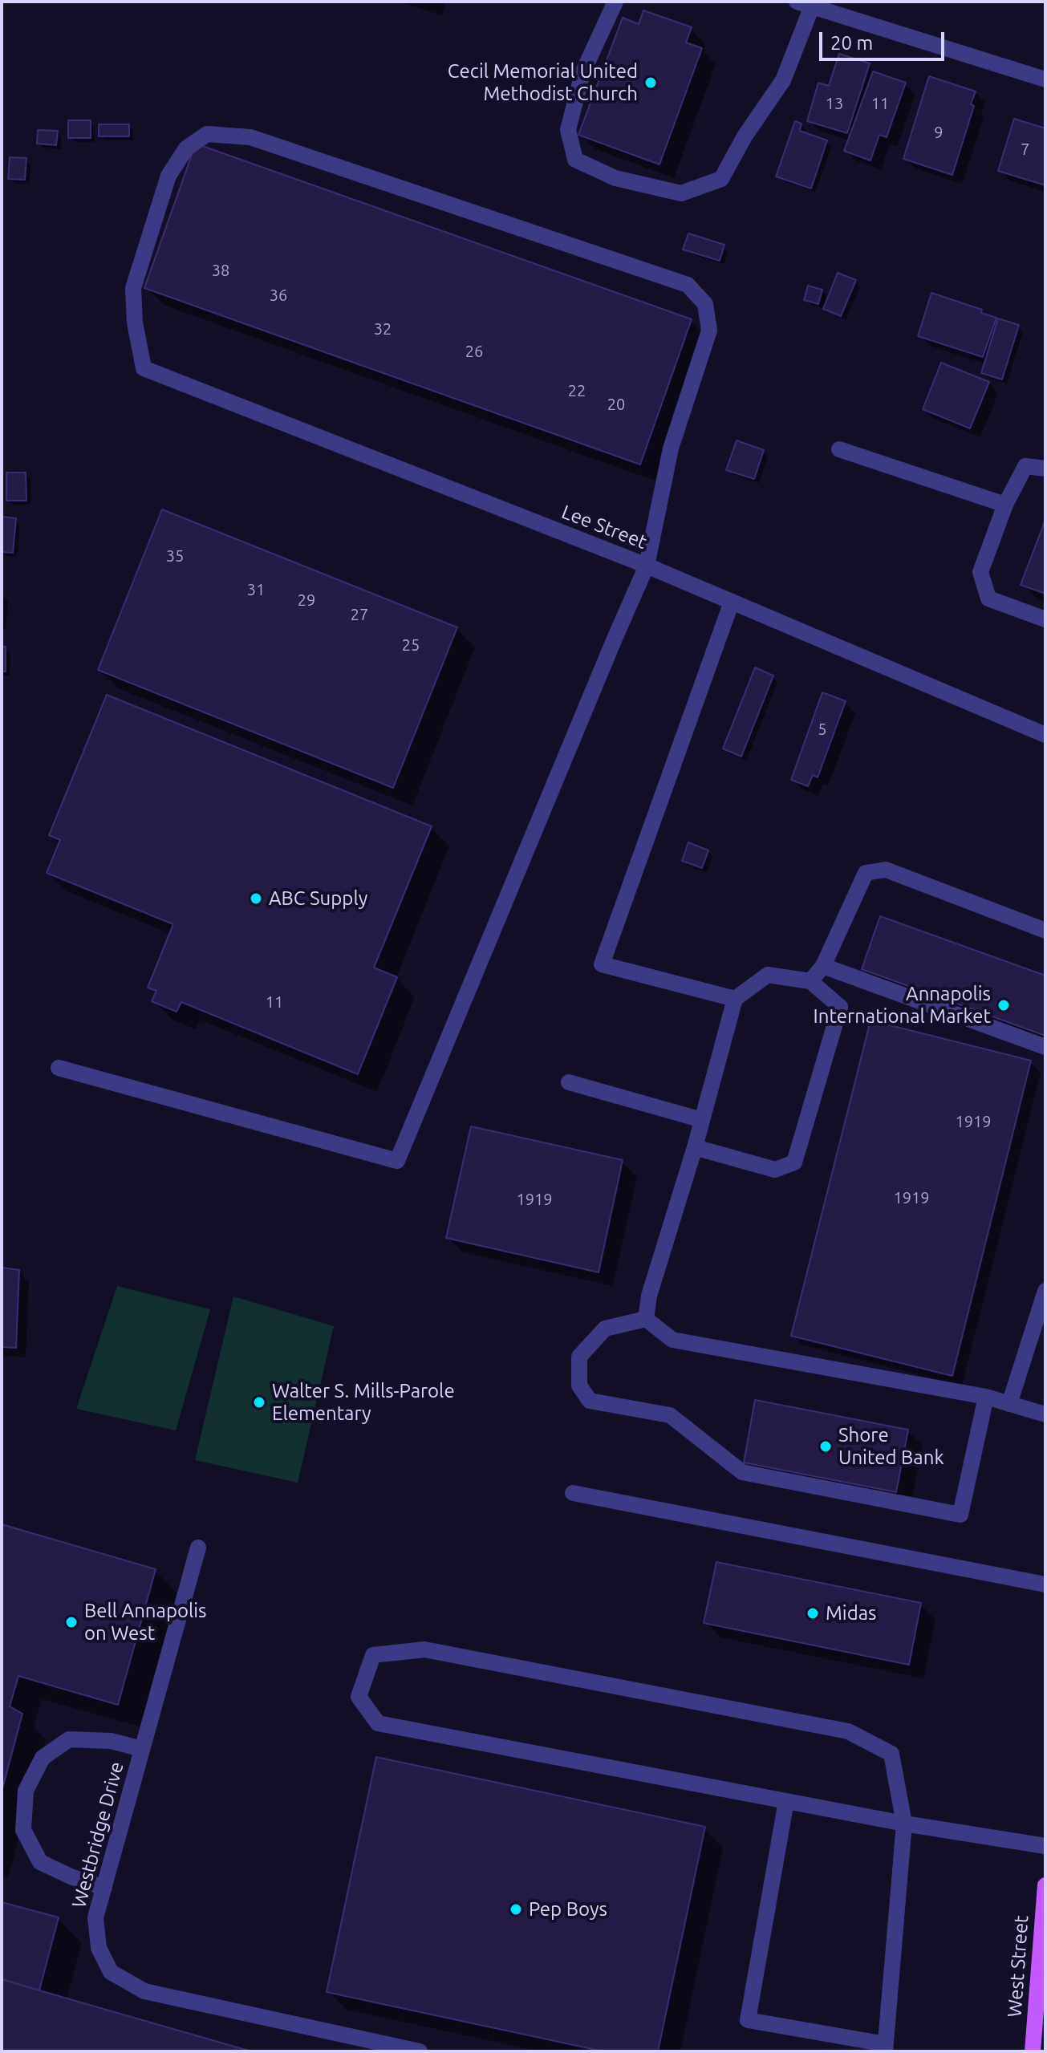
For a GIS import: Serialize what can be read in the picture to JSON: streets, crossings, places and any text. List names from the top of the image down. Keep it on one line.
{"streets":{"main road":["West Street"],"street":["Lee Street","Westbridge Drive"]},"places":["Cecil Memorial United Methodist Church","ABC Supply","Annapolis International Market","Walter S. Mills-Parole Elementary","Shore United Bank","Midas","Bell Annapolis on West","Pep Boys"],"house_numbers":["13","11","9","7","38","36","32","26","22","20","35","31","29","27","25","5","11","1919","1919","1919"],"scale_bar":"20 m"}
